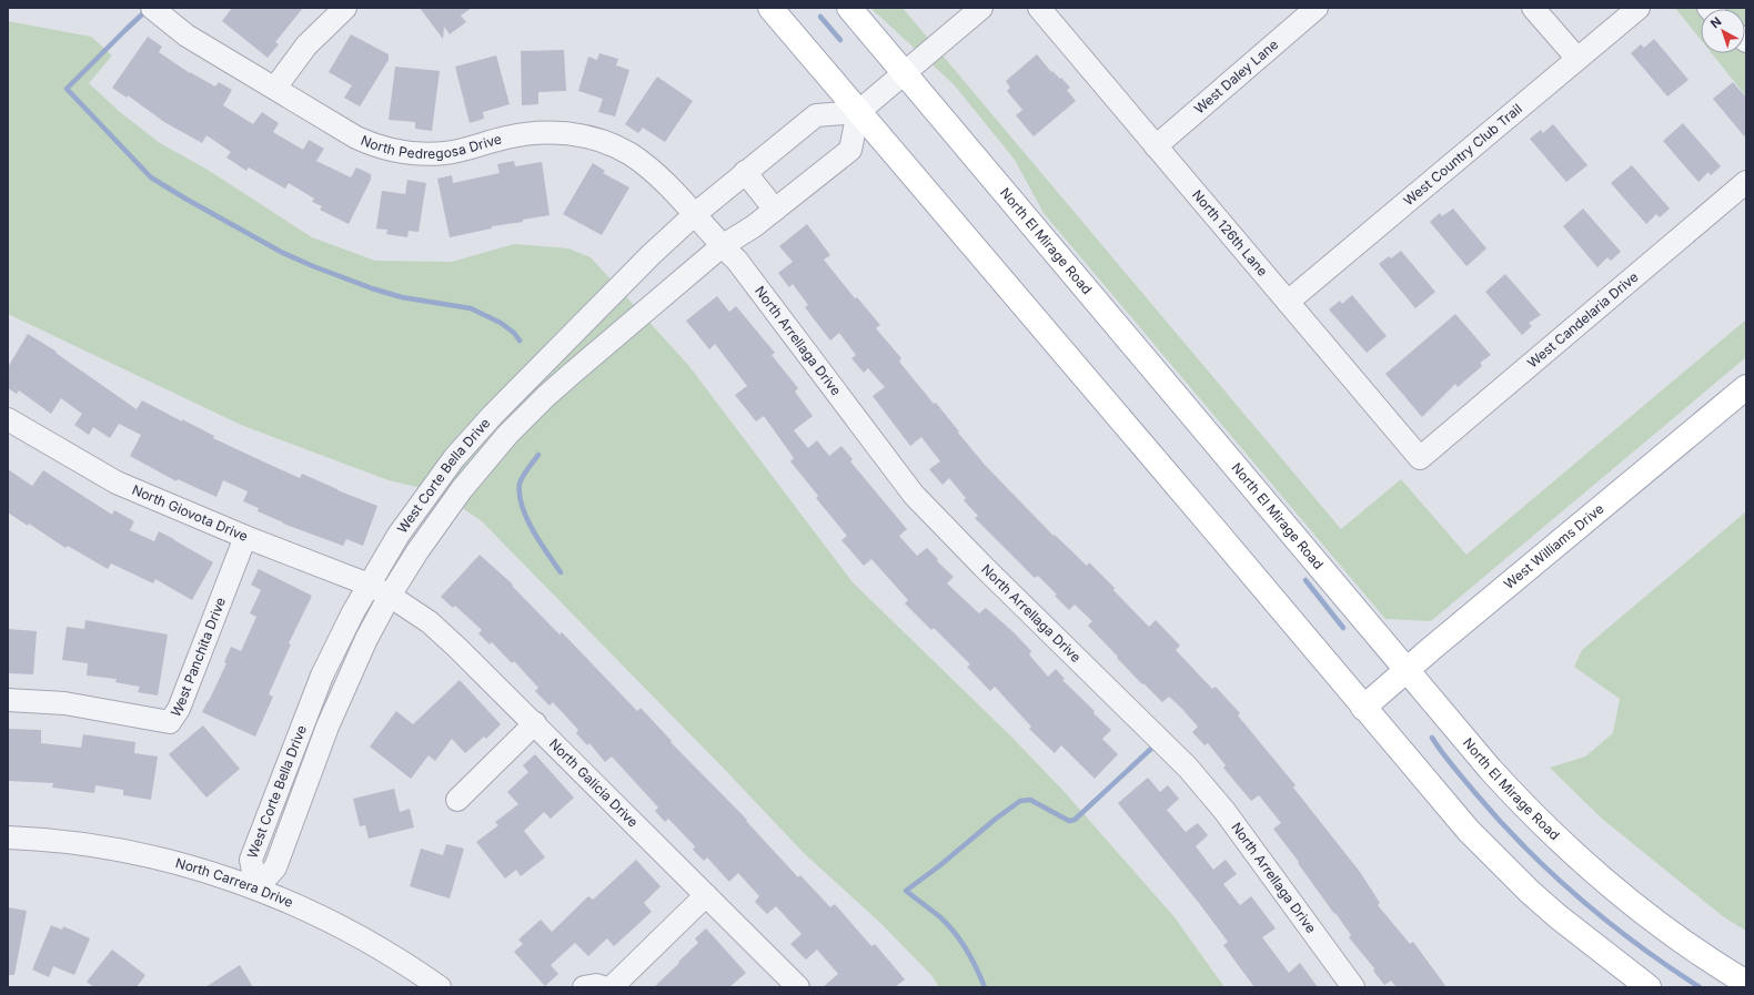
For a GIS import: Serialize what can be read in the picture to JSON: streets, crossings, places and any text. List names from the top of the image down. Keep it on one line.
{"streets":{"main road":["North El Mirage Road","West Williams Drive"],"street":["West Daley Lane","North Pedregosa Drive","West Country Club Trail","North 126th Lane","West Candelaria Drive","North Arrellaga Drive","West Corte Bella Drive","North Giovota Drive","West Panchita Drive","North Galicia Drive","North Carrera Drive"]},"crossings":[["West Daley Lane","North 126th Lane"],["North Pedregosa Drive","North Arrellaga Drive"],["North Pedregosa Drive","West Corte Bella Drive"],["West Country Club Trail","North 126th Lane"],["North 126th Lane","West Candelaria Drive"],["North El Mirage Road","West Williams Drive"],["North Arrellaga Drive","West Corte Bella Drive"],["West Corte Bella Drive","North Giovota Drive"],["West Corte Bella Drive","North Galicia Drive"],["West Corte Bella Drive","North Carrera Drive"],["North Giovota Drive","West Panchita Drive"],["North Giovota Drive","North Galicia Drive"]],"north":"top left"}
